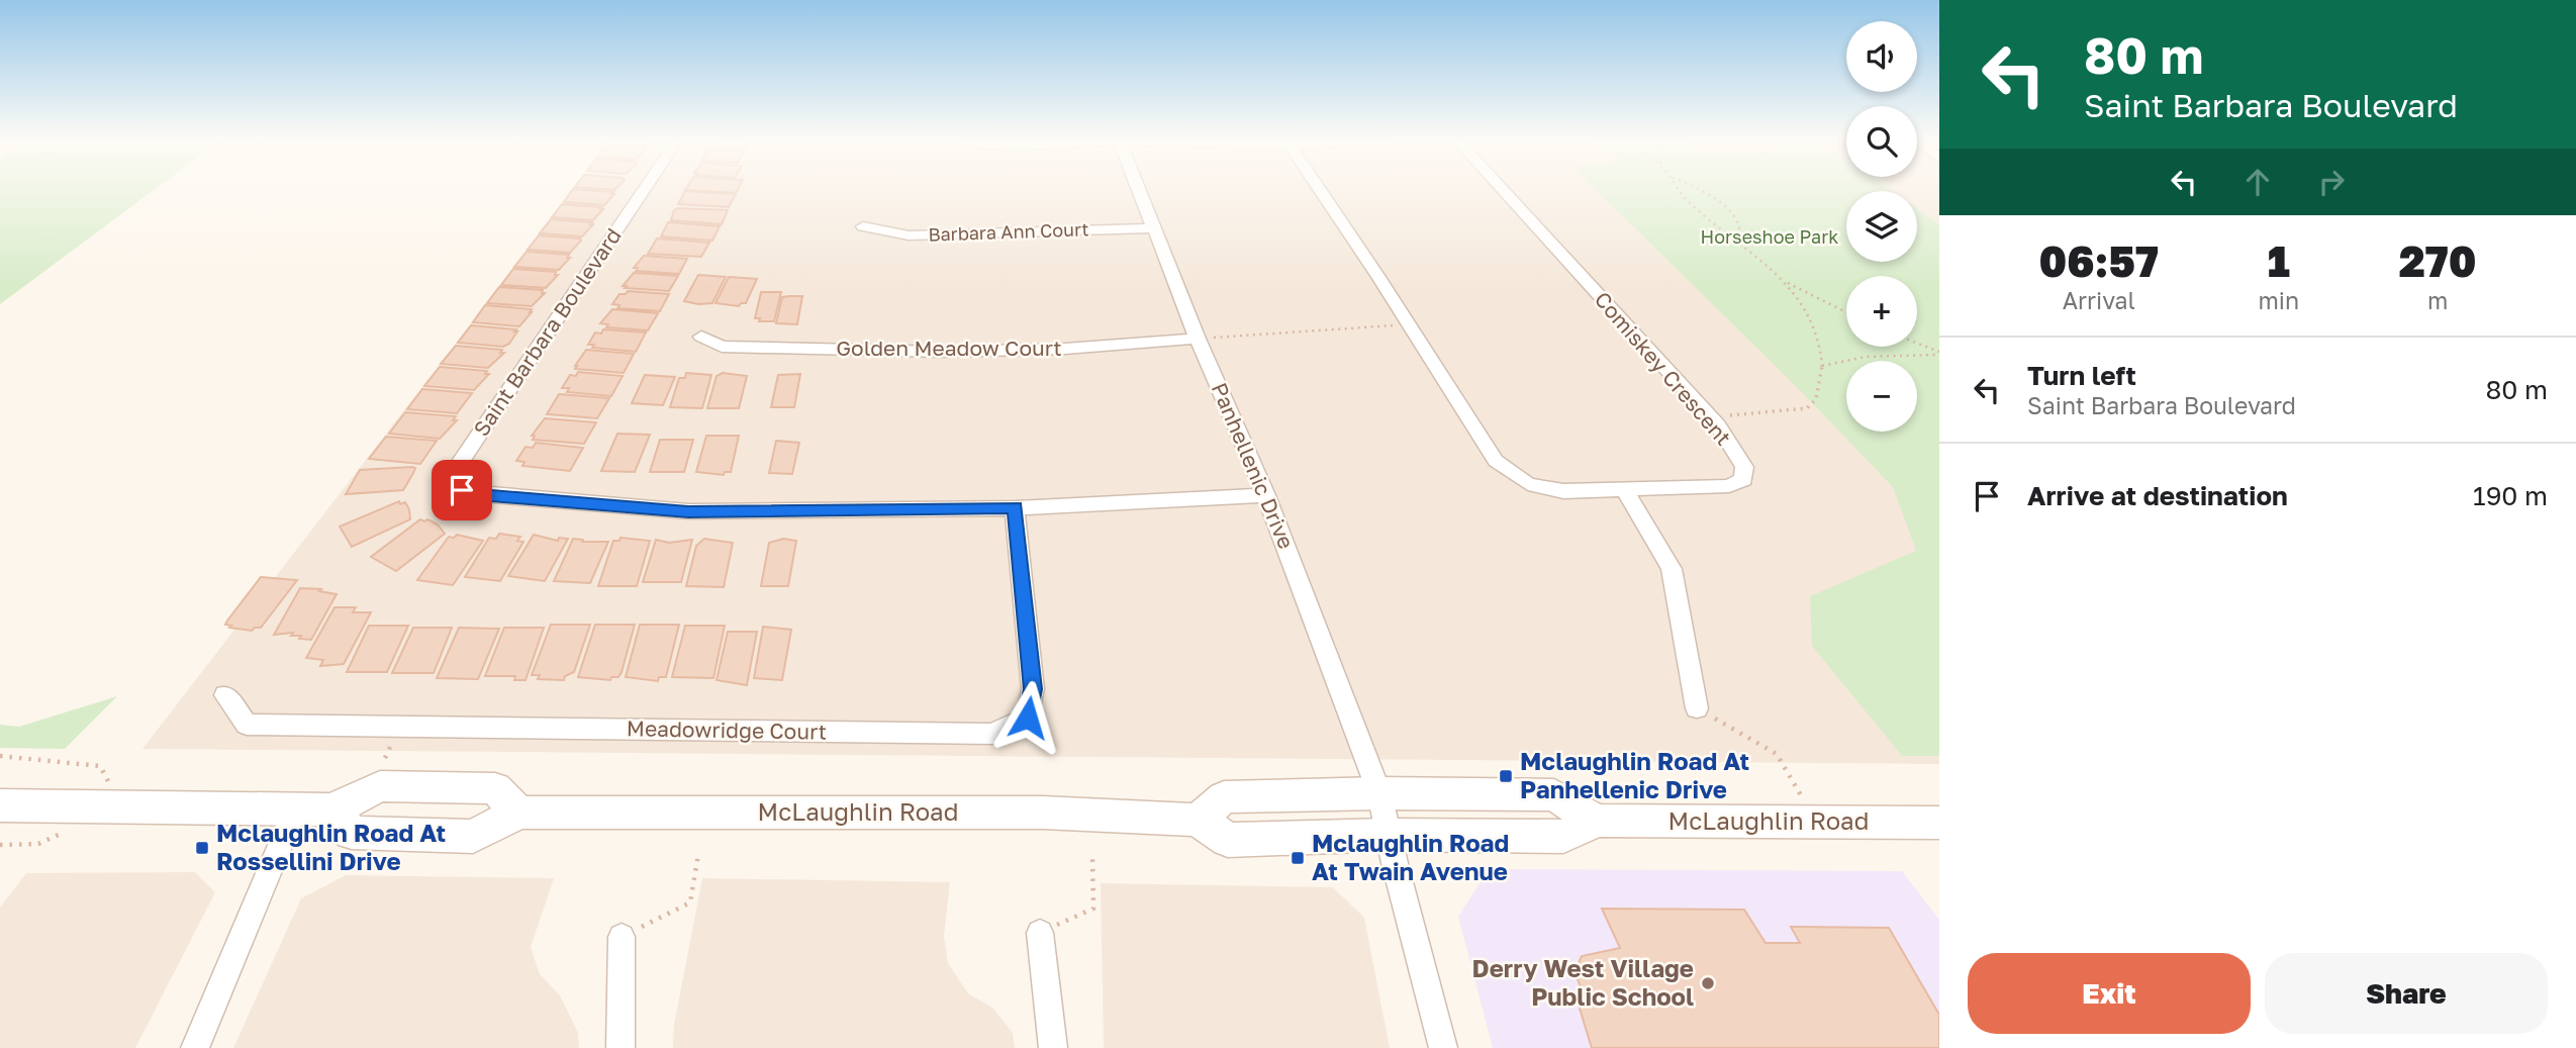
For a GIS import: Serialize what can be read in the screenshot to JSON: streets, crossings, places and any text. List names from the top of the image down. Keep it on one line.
{"streets":{"street":["Barbara Ann Court","Saint Barbara Boulevard","Golden Meadow Court","Comiskey Crescent","Panhellenic Drive","Meadowridge Court","McLaughlin Road"]},"crossings":[["Barbara Ann Court","Panhellenic Drive"],["Saint Barbara Boulevard","Panhellenic Drive"],["Saint Barbara Boulevard","Meadowridge Court"],["Golden Meadow Court","Panhellenic Drive"],["Panhellenic Drive","McLaughlin Road"]],"parks":["Horseshoe Park"],"places":{"transit":["Mclaughlin Road At Panhellenic Drive","Mclaughlin Road At Rossellini Drive","Mclaughlin Road At Twain Avenue"],"other":["Derry West Village Public School"]},"page":{"turn":["80 m","Saint Barbara Boulevard"],"map_buttons":["+","−"],"eta":["06:57","Arrival","1","min","270","m"],"list":[{"name":"Turn left","note":"Saint Barbara Boulevard","value":"80 m"},{"name":"Arrive at destination","value":"190 m"}],"buttons":["Exit","Share"]}}
